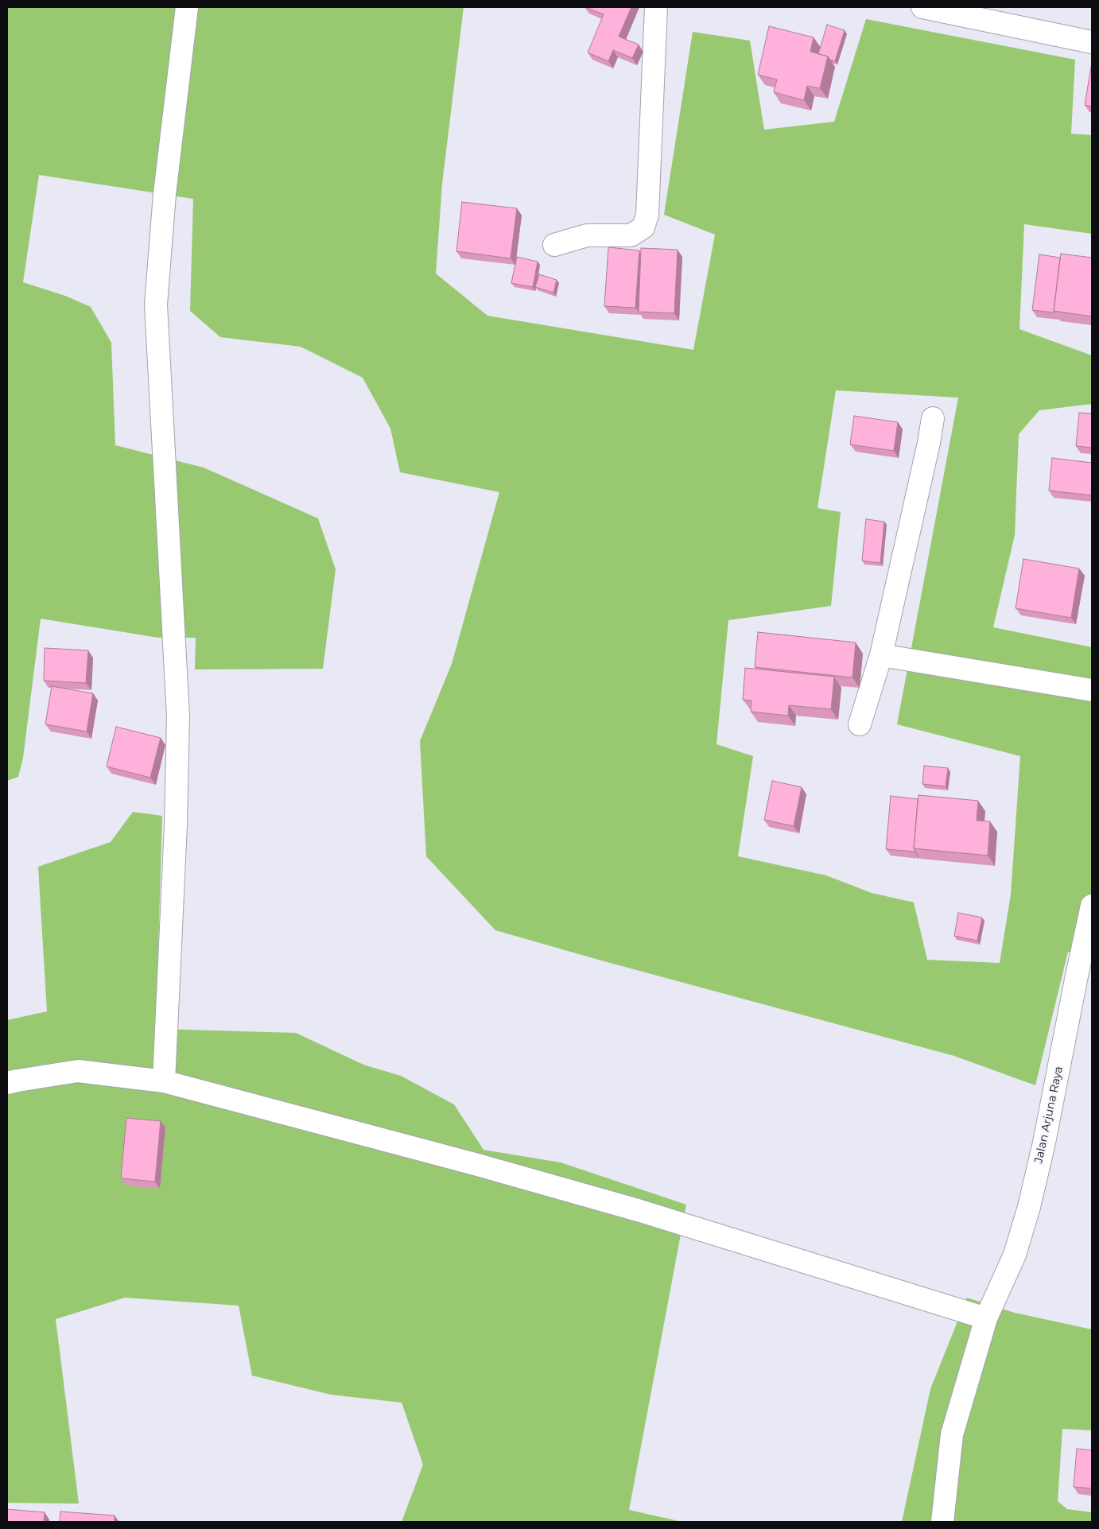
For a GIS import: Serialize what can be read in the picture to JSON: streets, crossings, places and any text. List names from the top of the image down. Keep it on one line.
{"streets":{"street":["Jalan Arjuna Raya"]}}
